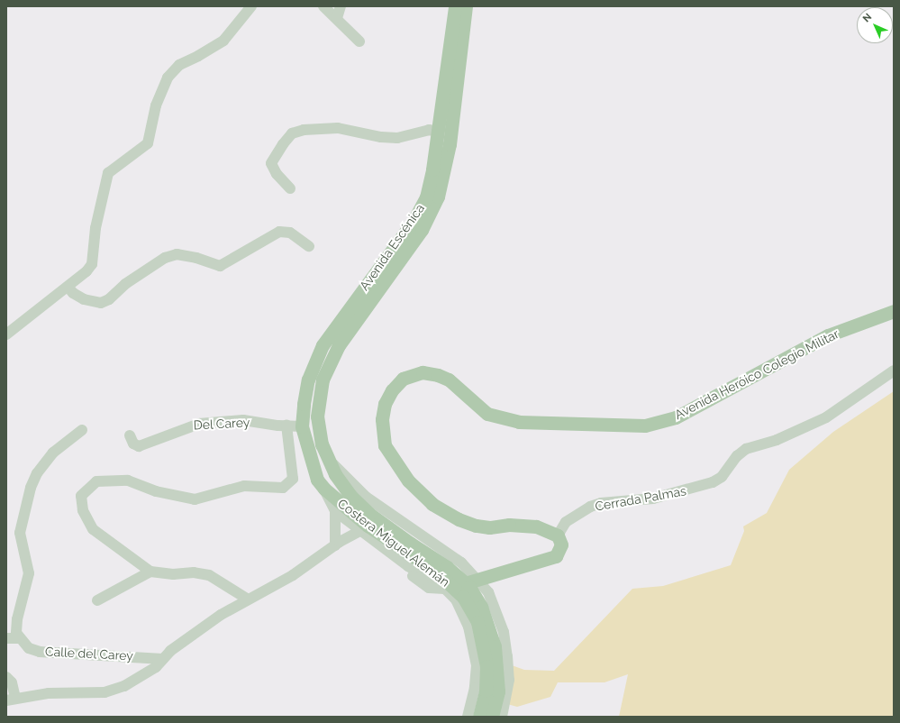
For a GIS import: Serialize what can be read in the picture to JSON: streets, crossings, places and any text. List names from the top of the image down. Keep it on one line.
{"streets":{"main road":["Avenida Escénica","Avenida Heróico Colegio Militar","Costera Miguel Alemán"],"street":["Del Carey","Cerrada Palmas","Calle del Carey"]},"crossings":[["Avenida Escénica","Del Carey"],["Avenida Escénica","Costera Miguel Alemán"],["Avenida Heróico Colegio Militar","Cerrada Palmas"]],"north":"top left"}
